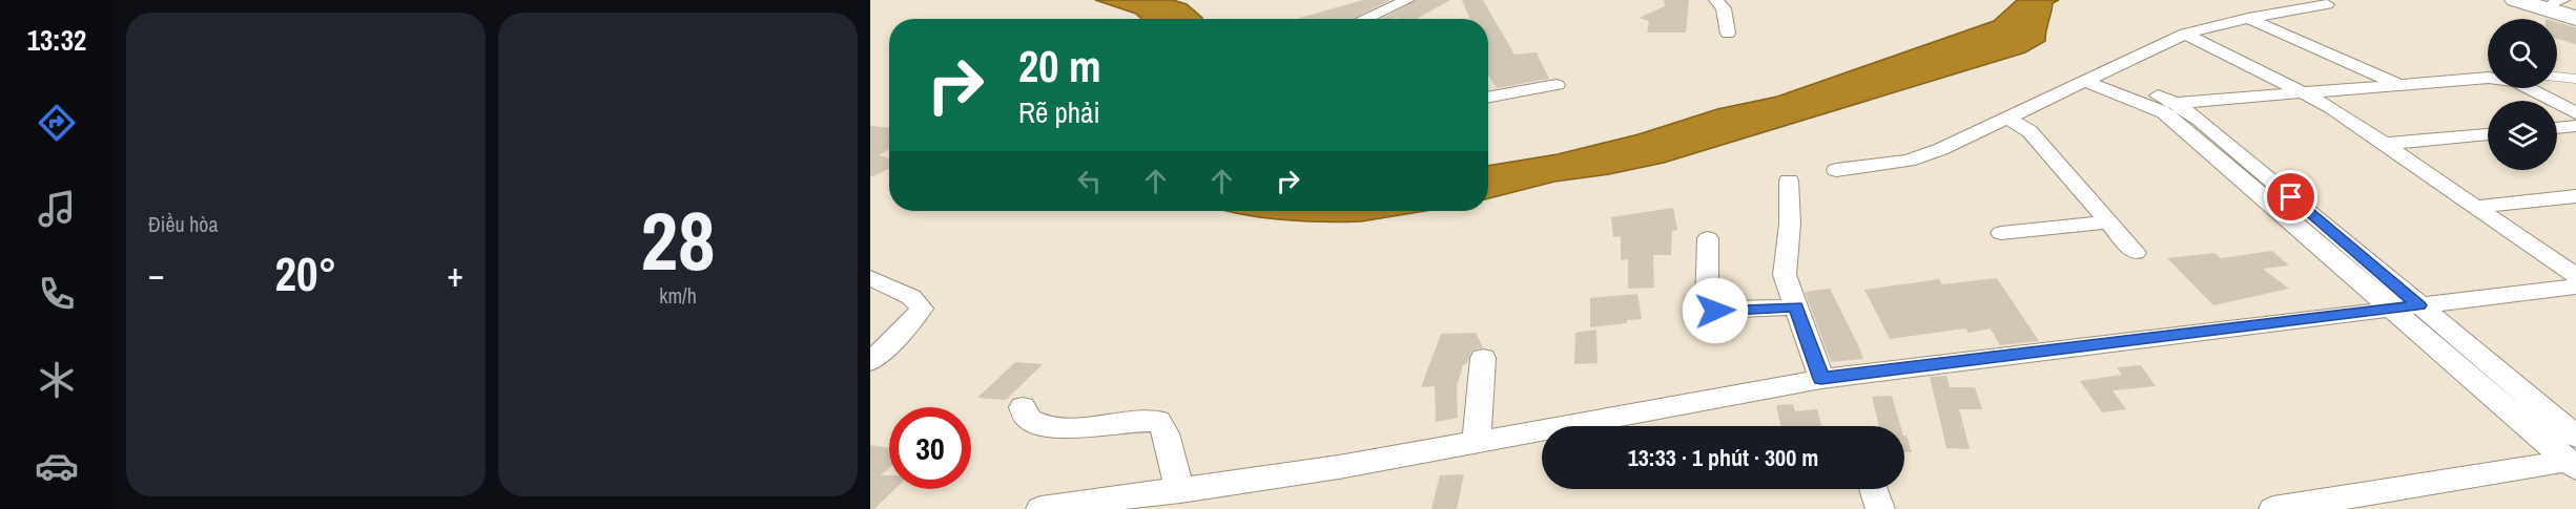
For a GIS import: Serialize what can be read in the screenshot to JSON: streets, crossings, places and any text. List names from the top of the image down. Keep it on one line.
{"page":{"tabs":"13:32","tile":["Điều hòa",["28","km/h"]],"turn":["20 m","Rẽ phải"],"heat":["−","20°","+"],"limit":"30","trip":"13:33 · 1 phút · 300 m"}}
